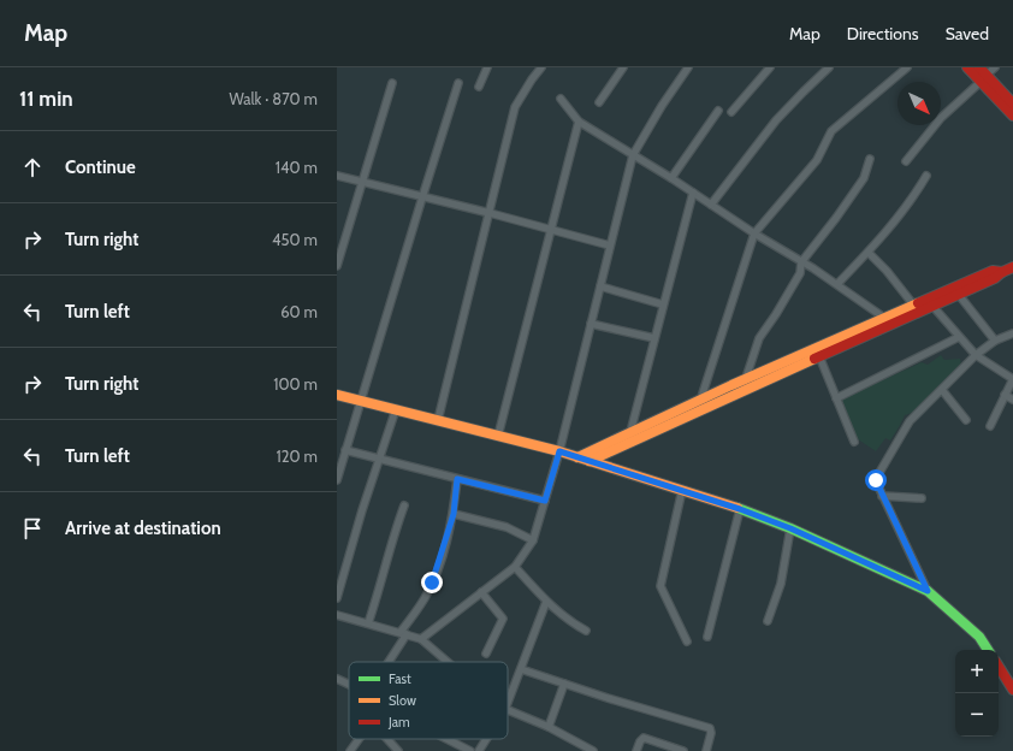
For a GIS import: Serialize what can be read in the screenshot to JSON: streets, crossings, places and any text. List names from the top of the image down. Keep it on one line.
{"legend":["Fast","Slow","Jam"],"north":"bottom right","page":{"header":"Map","nav":["Map","Directions","Saved"],"heading":["11 min","Walk · 870 m"],"list":[["Continue","140 m"],["Turn right","450 m"],["Turn left","60 m"],["Turn right","100 m"],["Turn left","120 m"],"Arrive at destination"],"map_buttons":["+","−"]}}
